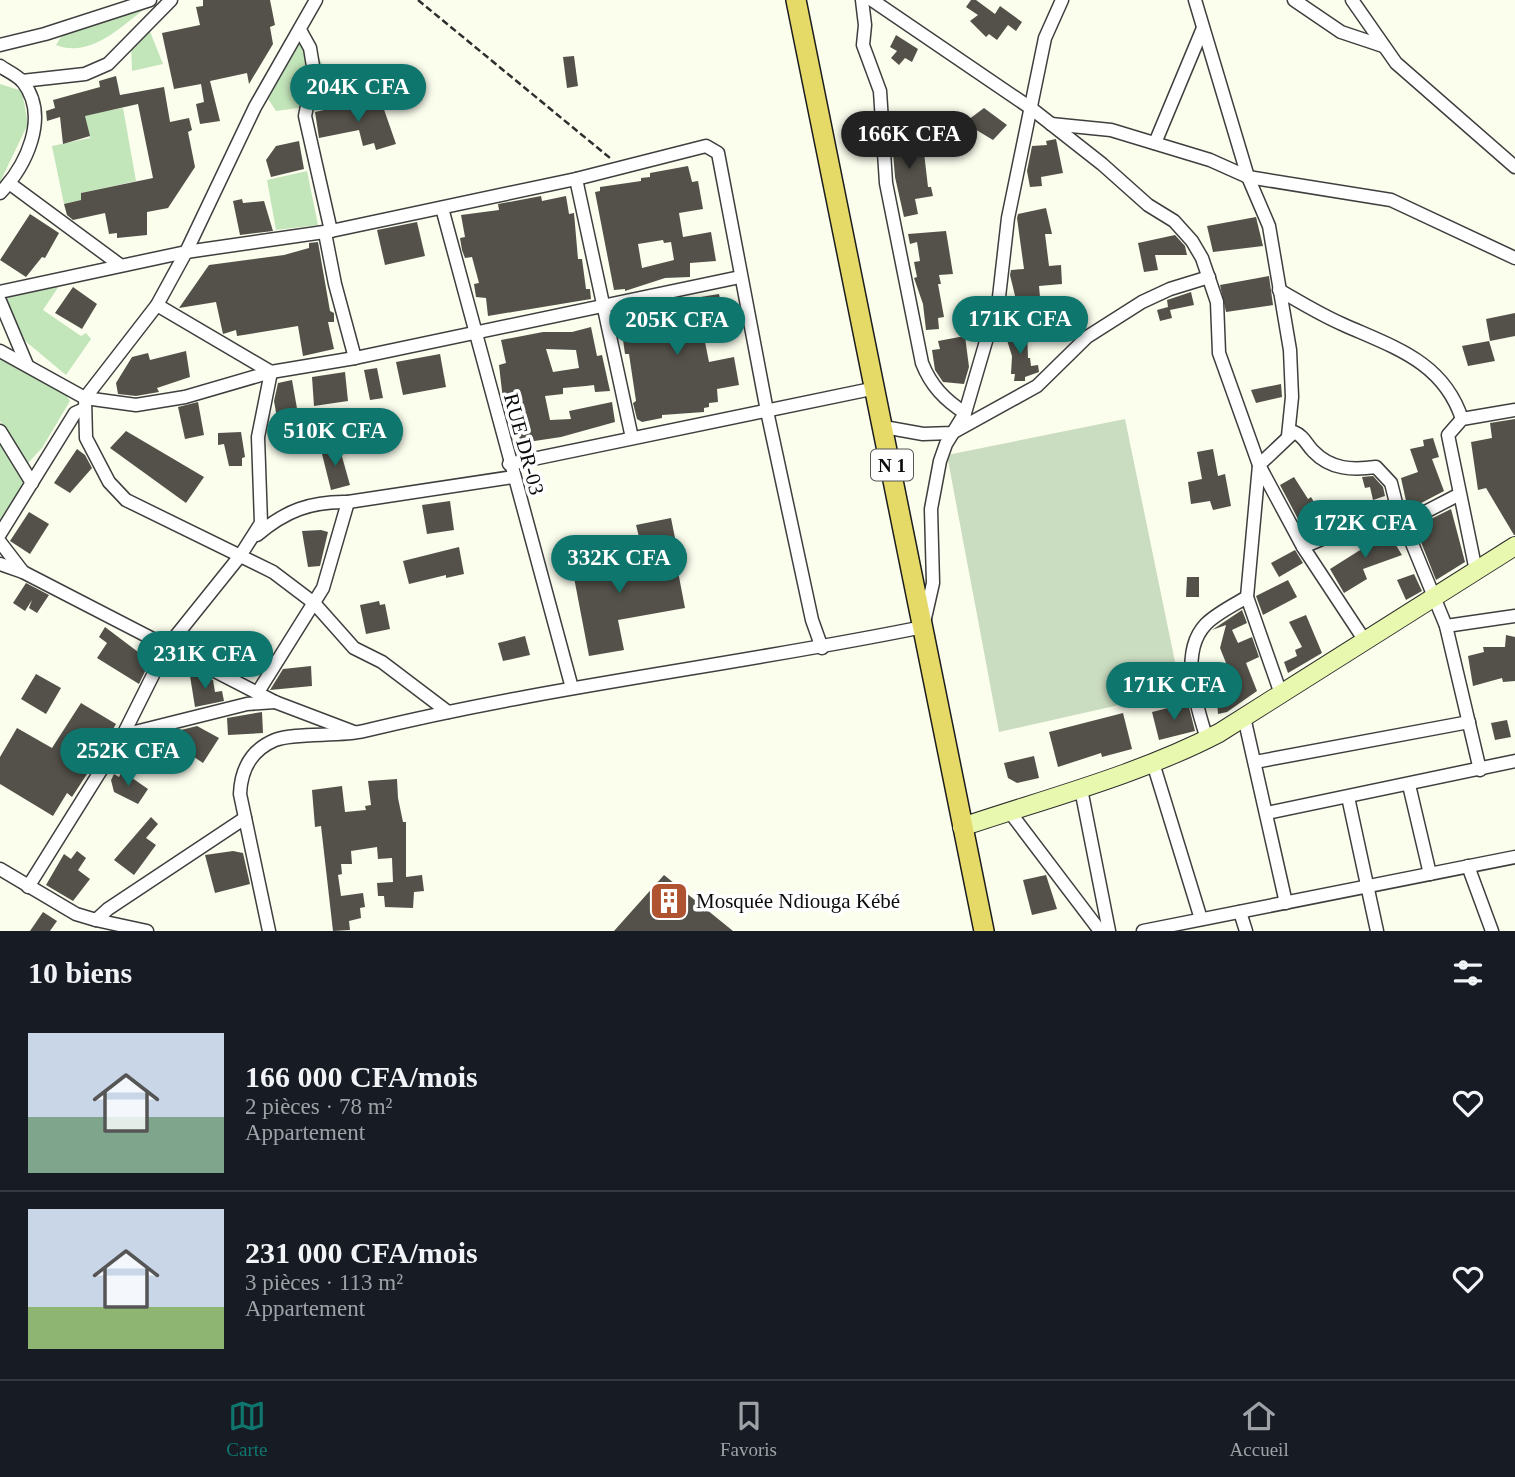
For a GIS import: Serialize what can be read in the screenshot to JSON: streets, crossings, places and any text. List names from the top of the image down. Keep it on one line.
{"streets":{"highway":["N 1"],"street":["RUE DR-03"]},"places":{"building":["Mosquée Ndiouga Kébé"]},"page":{"price":["204K CFA","166K CFA","171K CFA","205K CFA","510K CFA","172K CFA","332K CFA","231K CFA","171K CFA","252K CFA"],"heading":"10 biens","list":[{"name":"166 000 CFA/mois","note":"2 pièces · 78 m² · Appartement"},{"name":"231 000 CFA/mois","note":"3 pièces · 113 m² · Appartement"}],"tabs":["Carte","Favoris","Accueil"]}}
